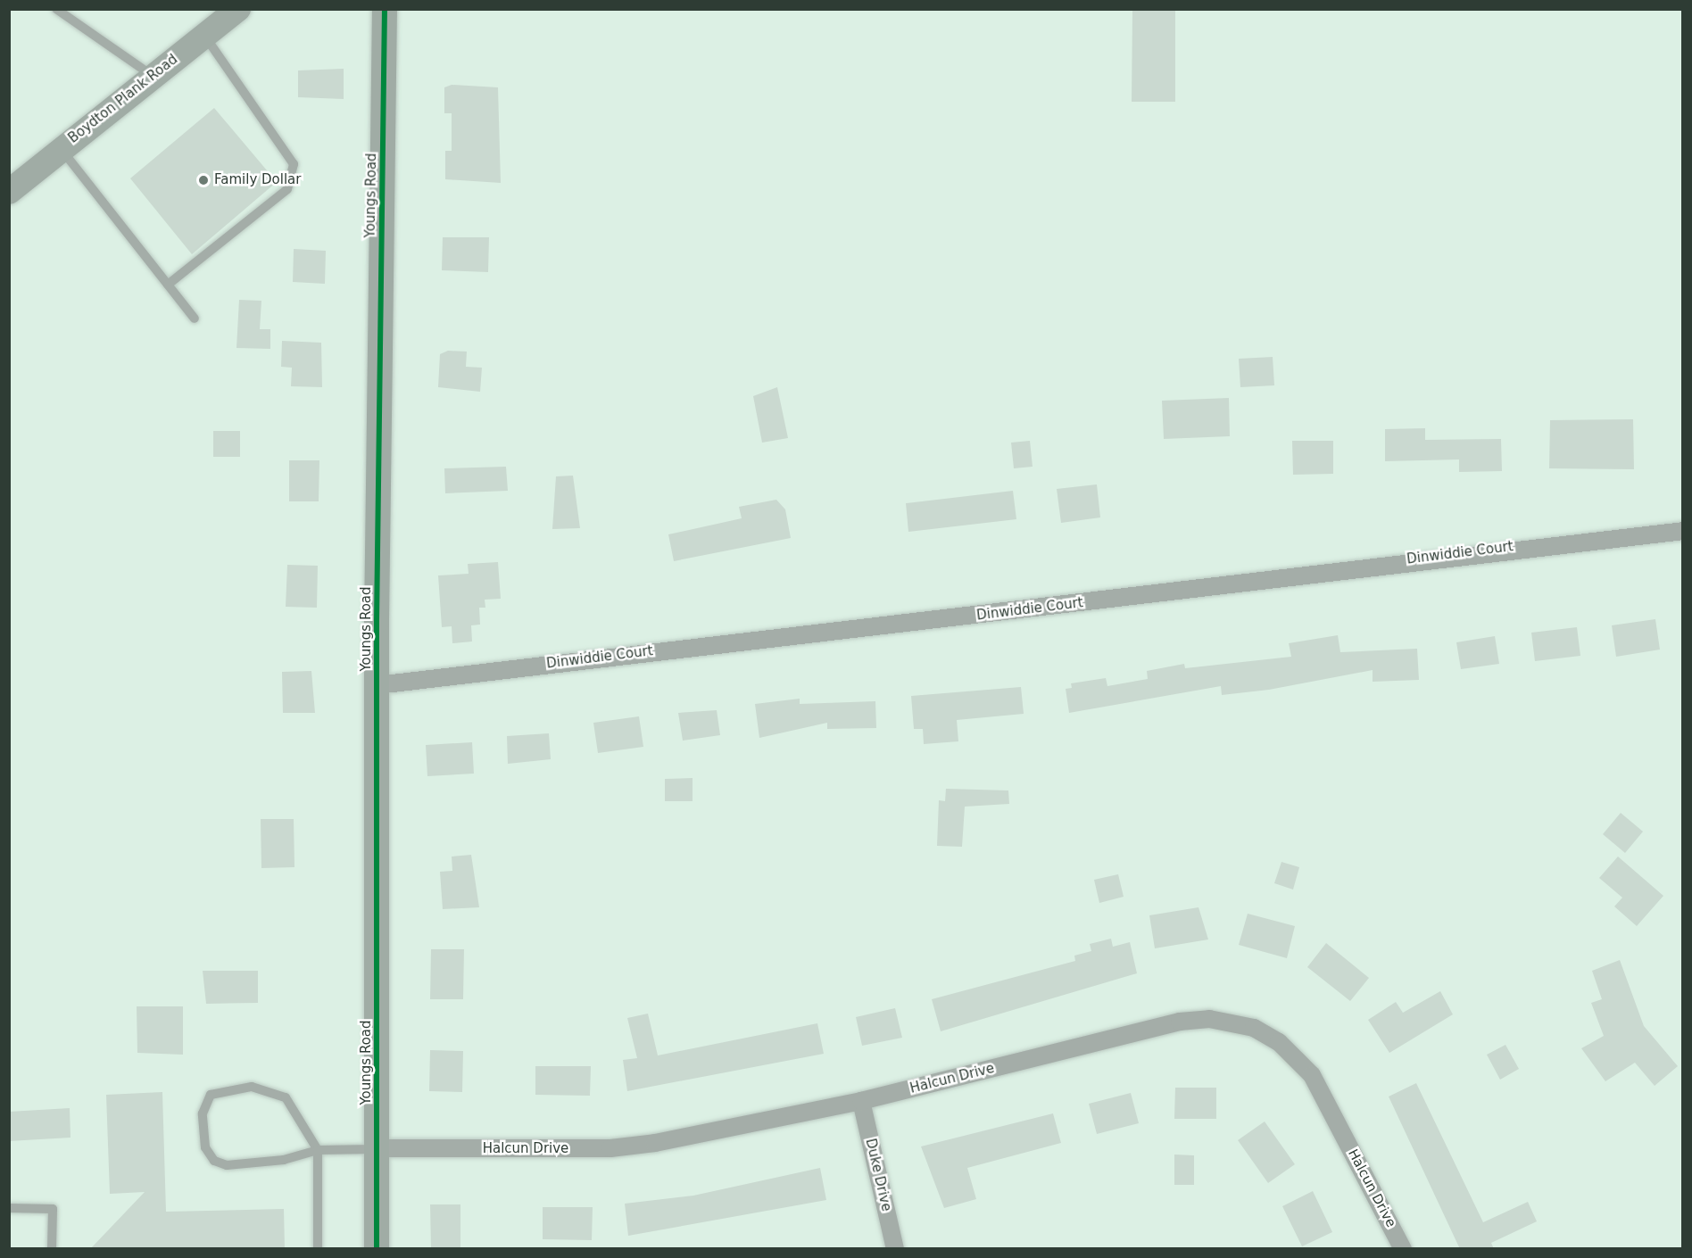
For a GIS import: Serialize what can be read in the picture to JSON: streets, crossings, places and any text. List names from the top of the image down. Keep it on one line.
{"streets":{"street":["Boydton Plank Road","Youngs Road","Dinwiddie Court","Halcun Drive","Duke Drive"]},"crossings":[["Youngs Road","Dinwiddie Court"],["Youngs Road","Halcun Drive"],["Halcun Drive","Duke Drive"]],"places":["Family Dollar"]}
